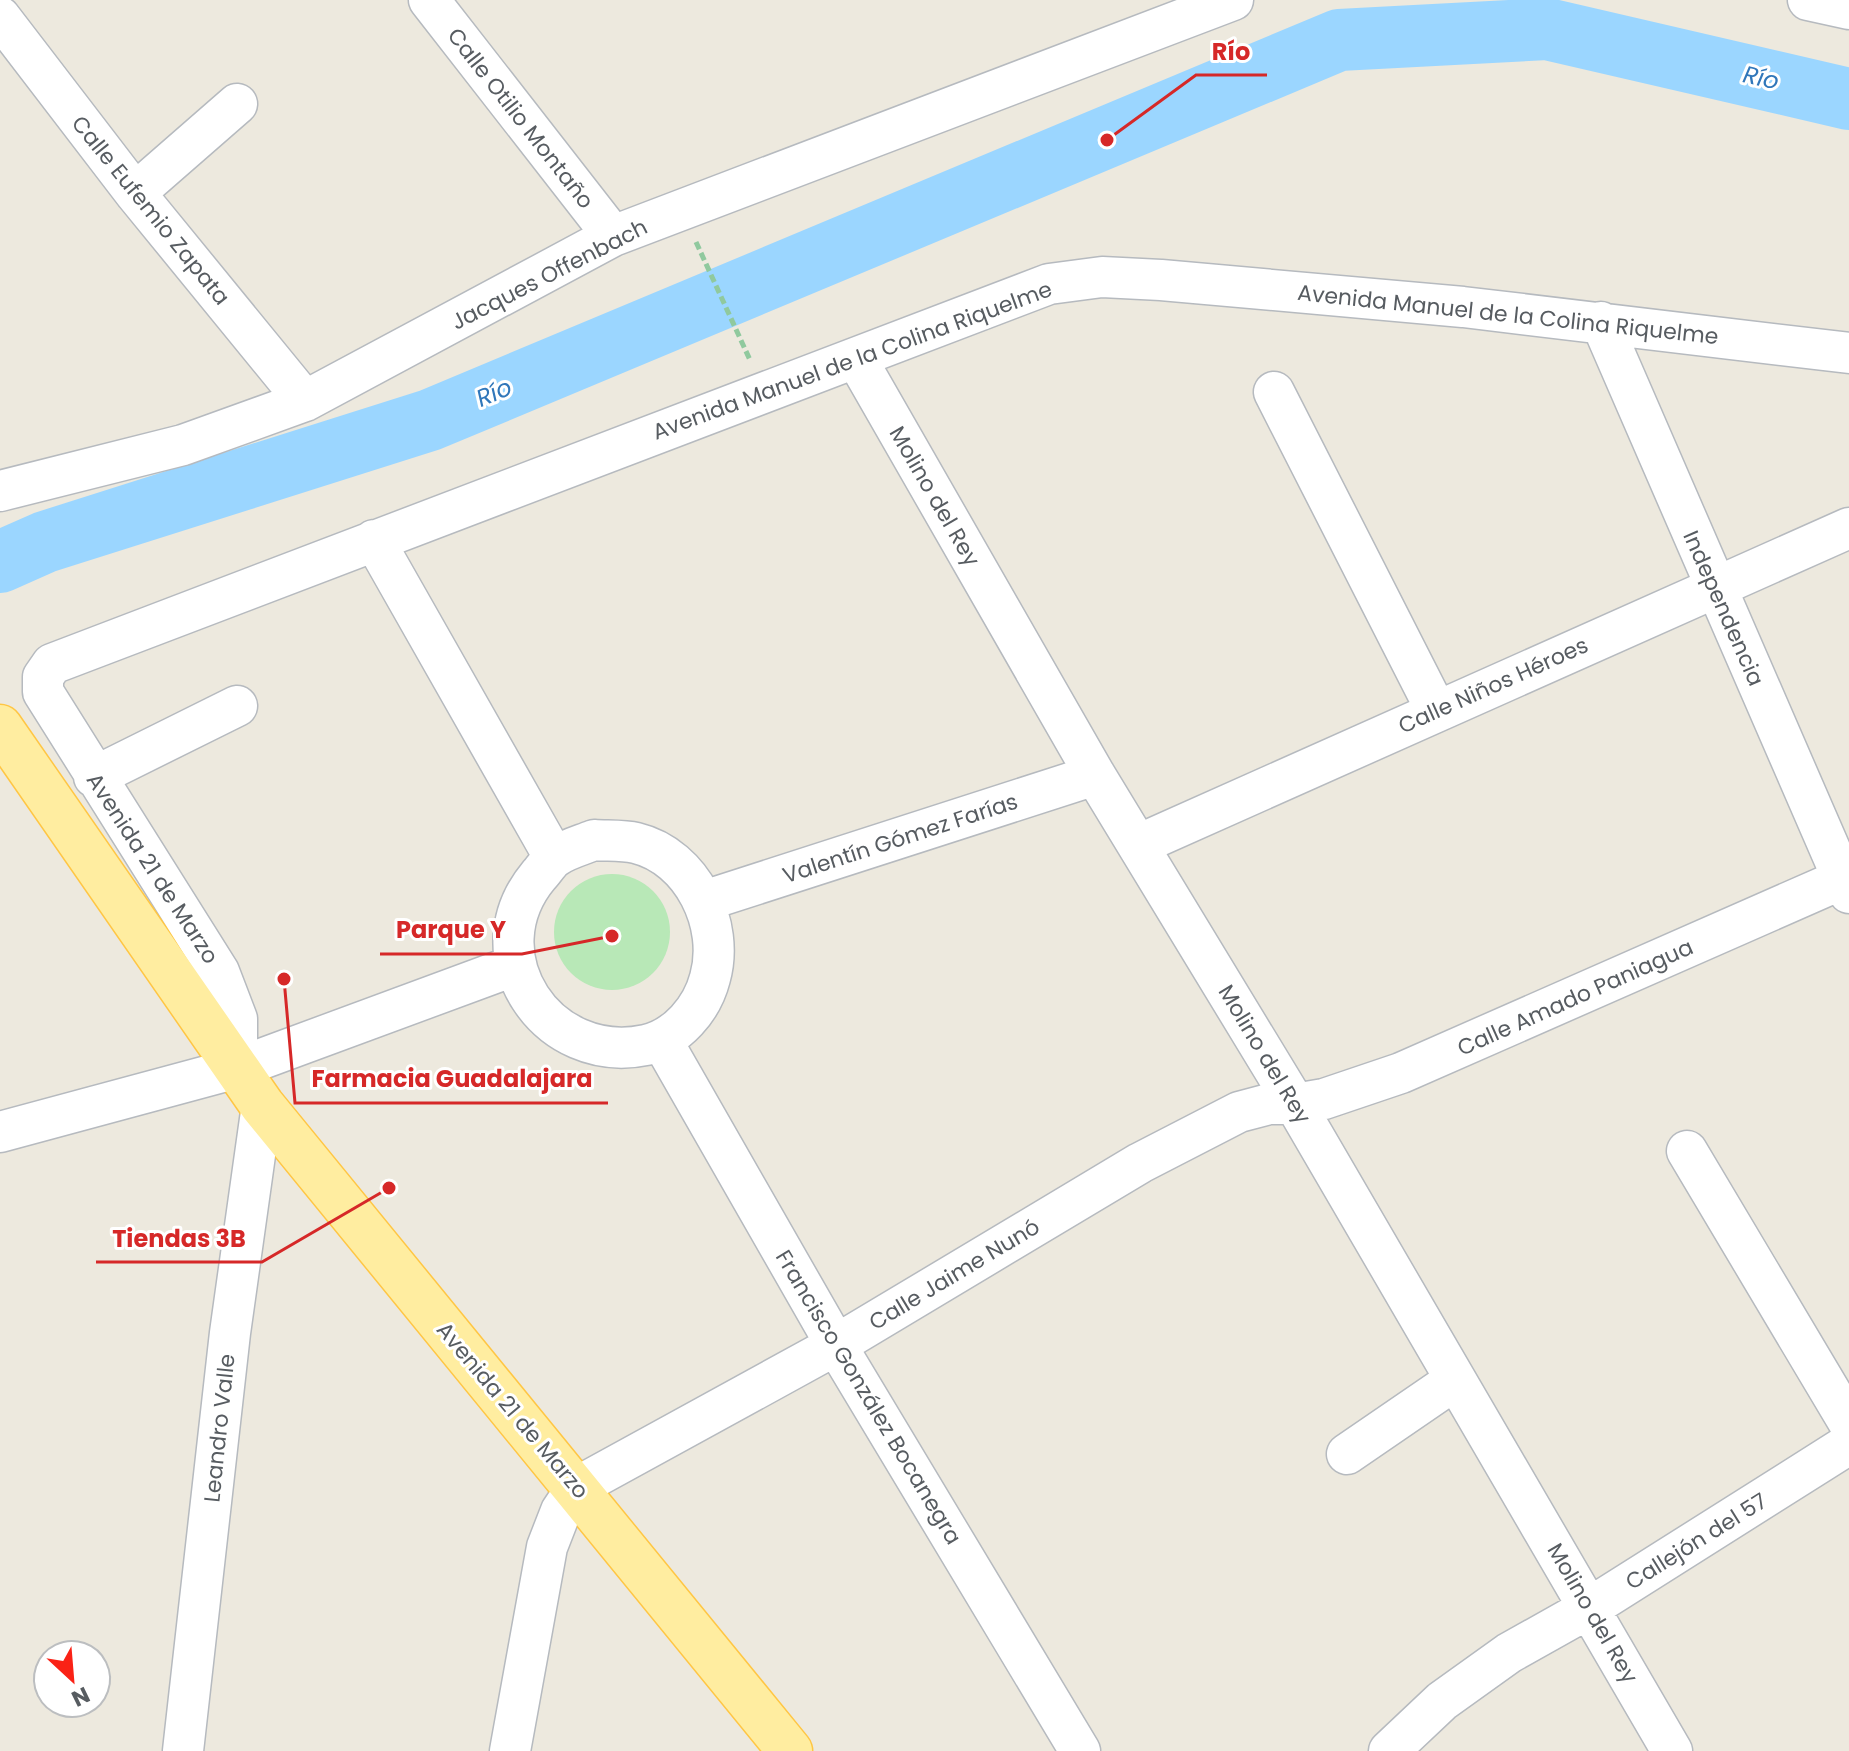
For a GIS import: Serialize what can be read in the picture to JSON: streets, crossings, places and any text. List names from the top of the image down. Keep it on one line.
{"streets":{"main road":["Avenida 21 de Marzo"],"street":["Calle Otilio Montaño","Calle Eufemio Zapata","Jacques Offenbach","Avenida Manuel de la Colina Riquelme","Molino del Rey","Independencia","Calle Niños Héroes","Valentín Gómez Farías","Calle Amado Paniagua","Calle Jaime Nunó","Francisco González Bocanegra","Leandro Valle","Callejón del 57"]},"crossings":[["Calle Otilio Montaño","Jacques Offenbach"],["Calle Eufemio Zapata","Jacques Offenbach"],["Avenida Manuel de la Colina Riquelme","Molino del Rey"],["Avenida Manuel de la Colina Riquelme","Independencia"],["Avenida Manuel de la Colina Riquelme","Avenida 21 de Marzo"],["Molino del Rey","Calle Niños Héroes"],["Molino del Rey","Valentín Gómez Farías"],["Molino del Rey","Calle Amado Paniagua"],["Molino del Rey","Calle Jaime Nunó"],["Molino del Rey","Callejón del 57"],["Independencia","Calle Niños Héroes"],["Independencia","Calle Amado Paniagua"],["Valentín Gómez Farías","Francisco González Bocanegra"],["Avenida 21 de Marzo","Calle Jaime Nunó"],["Avenida 21 de Marzo","Leandro Valle"],["Calle Amado Paniagua","Calle Jaime Nunó"],["Calle Jaime Nunó","Francisco González Bocanegra"]],"water":["Río"],"places":["Río","Parque Y","Farmacia Guadalajara","Tiendas 3B"],"north":"bottom right"}
